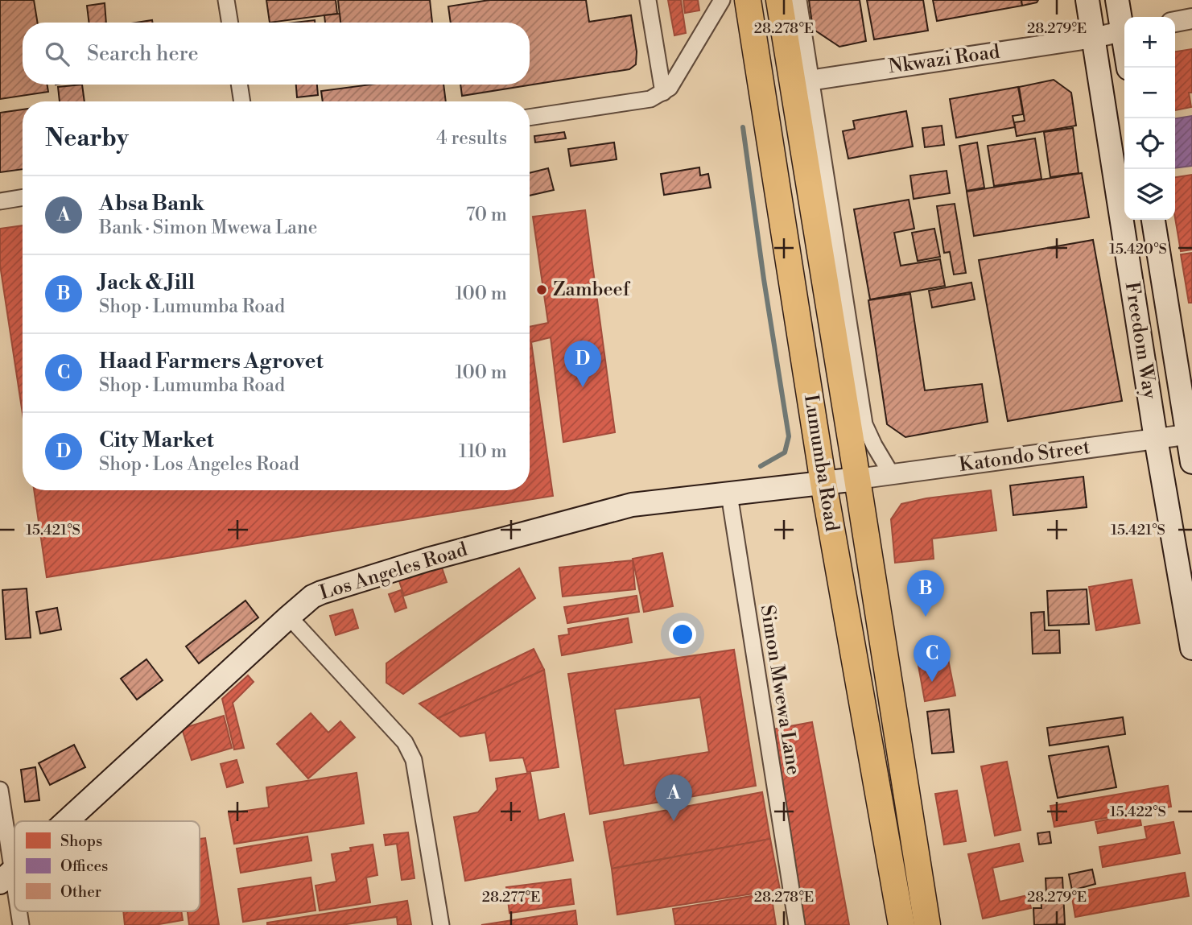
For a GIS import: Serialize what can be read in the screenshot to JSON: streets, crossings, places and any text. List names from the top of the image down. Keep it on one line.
{"streets":{"main road":["Freedom Way","Lumumba Road","Los Angeles Road"],"street":["Nkwazi Road","Katondo Street","Simon Mwewa Lane"]},"crossings":[["Nkwazi Road","Freedom Way"],["Nkwazi Road","Lumumba Road"],["Freedom Way","Katondo Street"],["Katondo Street","Lumumba Road"],["Katondo Street","Los Angeles Road"],["Lumumba Road","Los Angeles Road"],["Los Angeles Road","Simon Mwewa Lane"]],"places":["Zambeef"],"legend":["Shops","Offices","Other"],"page":{"map_buttons":["+","−"],"search":"Search here","heading":["Nearby","4 results"],"list":[{"mark":"A","name":"Absa Bank","note":"Bank · Simon Mwewa Lane","value":"70 m"},{"mark":"B","name":"Jack & Jill","note":"Shop · Lumumba Road","value":"100 m"},{"mark":"C","name":"Haad Farmers Agrovet","note":"Shop · Lumumba Road","value":"100 m"},{"mark":"D","name":"City Market","note":"Shop · Los Angeles Road","value":"110 m"}],"pins":["D","B","C","A"]},"coordinates":["28.278°E","28.279°E","15.420°S","15.421°S","15.422°S","28.277°E"]}
